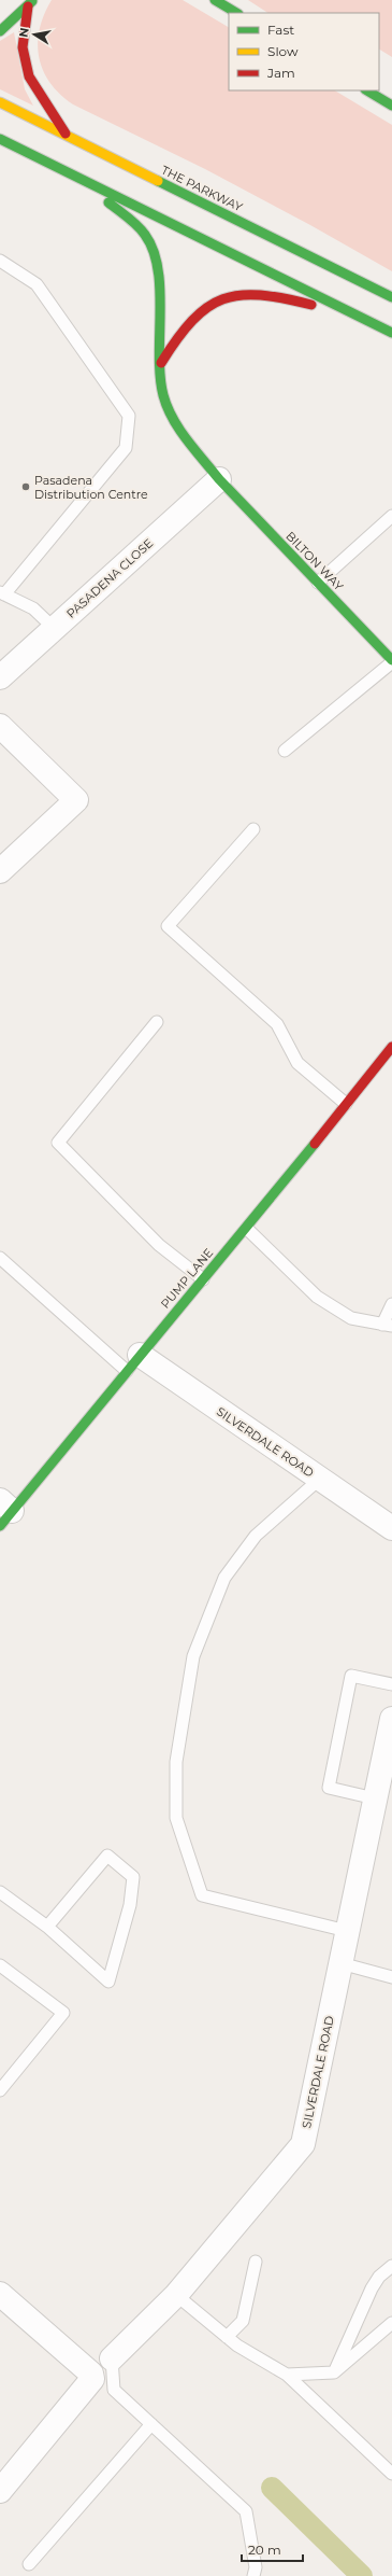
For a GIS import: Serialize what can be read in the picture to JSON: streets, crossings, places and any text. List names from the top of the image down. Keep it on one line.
{"streets":{"main road":["THE PARKWAY","BILTON WAY","PUMP LANE"],"street":["PASADENA CLOSE","SILVERDALE ROAD"]},"crossings":[["BILTON WAY","PASADENA CLOSE"],["PUMP LANE","SILVERDALE ROAD"]],"places":["Pasadena Distribution Centre"],"legend":["Fast","Slow","Jam"],"scale_bar":"20 m","north":"left"}
